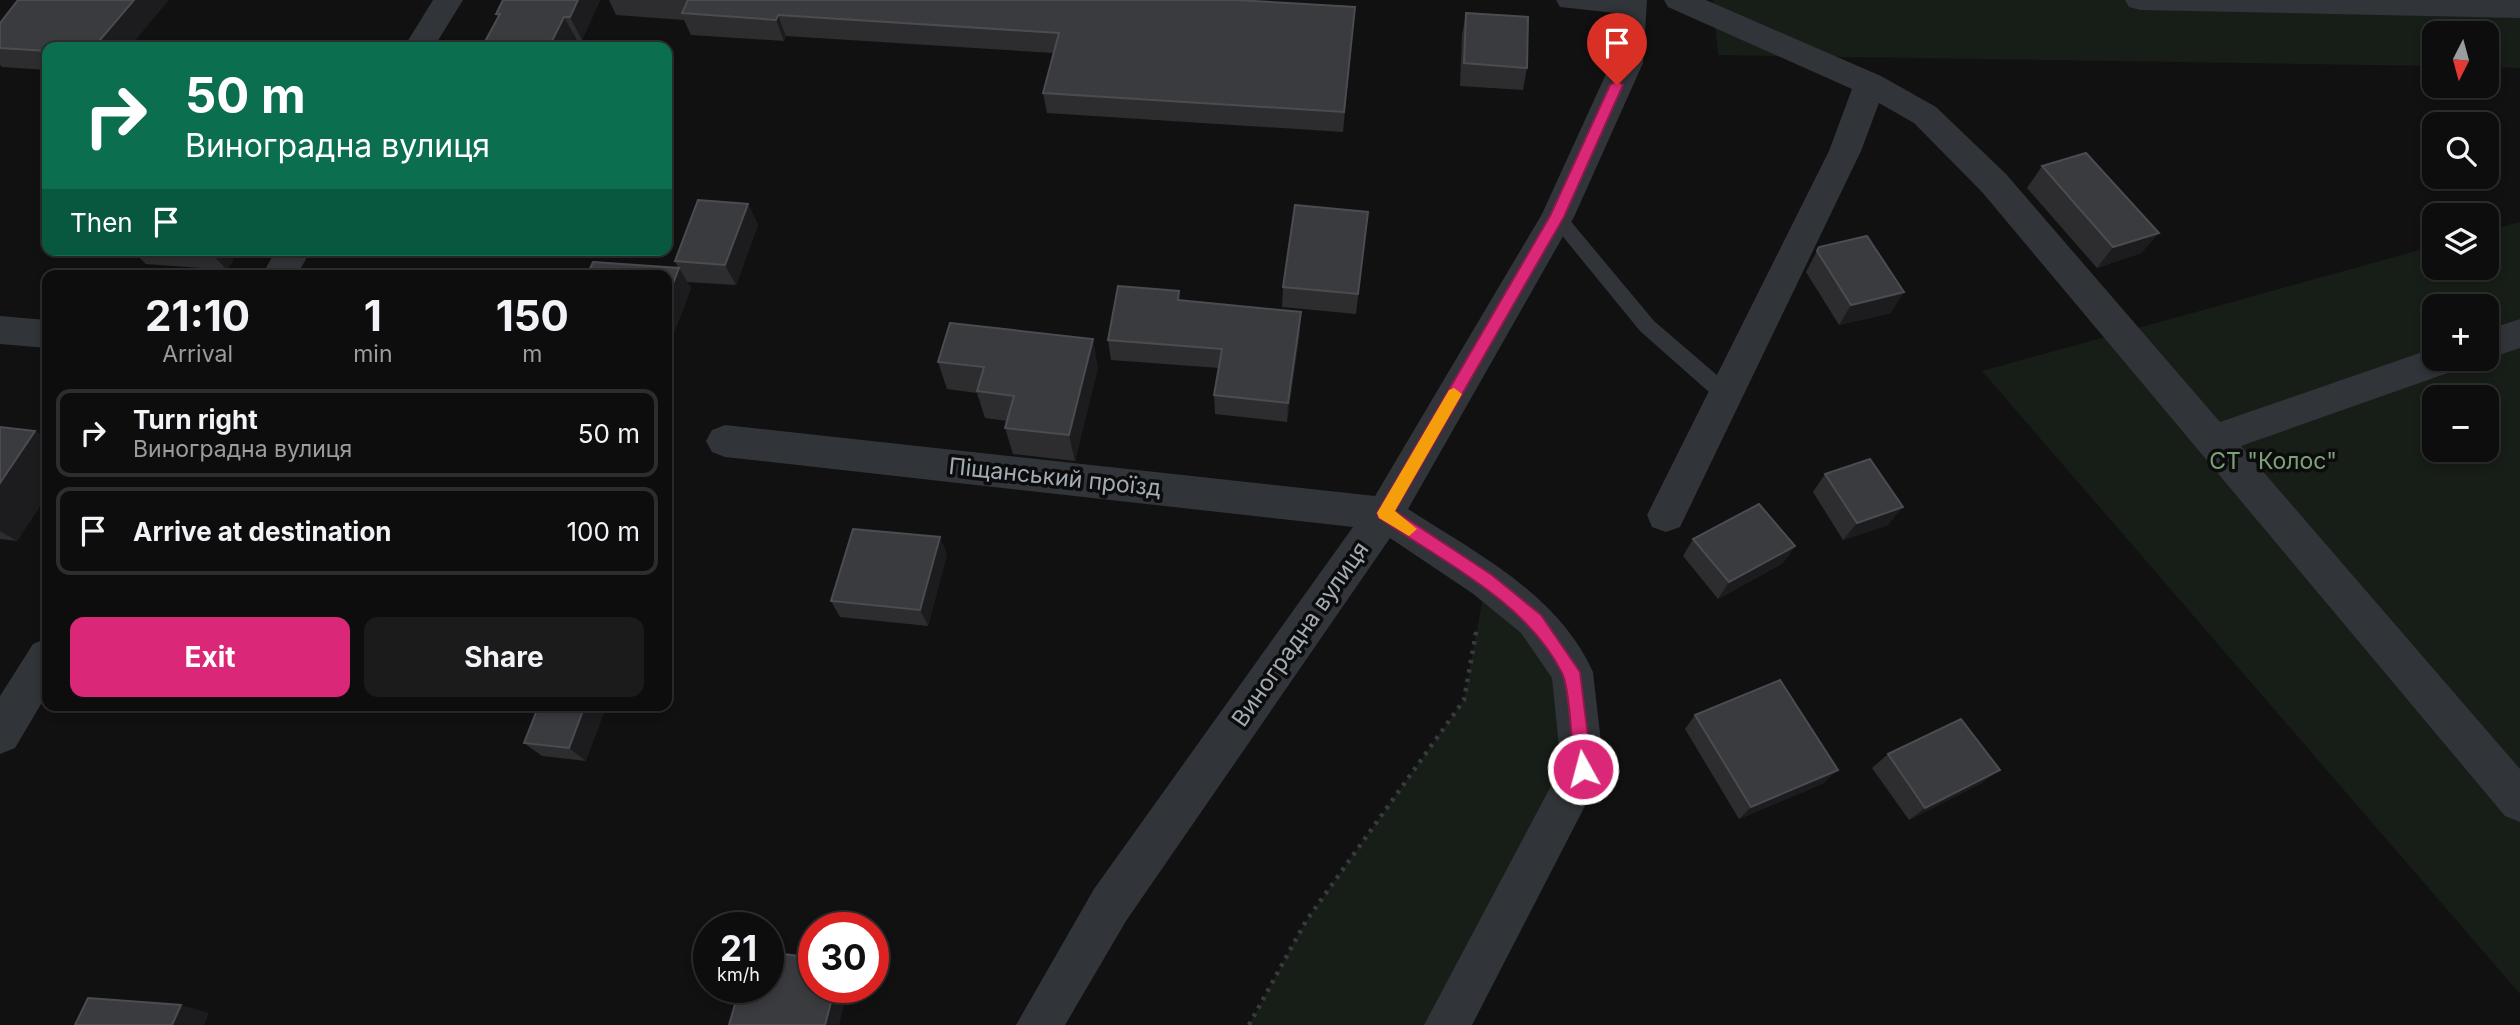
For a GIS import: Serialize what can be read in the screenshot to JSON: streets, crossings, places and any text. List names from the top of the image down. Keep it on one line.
{"streets":{"street":["Піщанський проїзд","Виноградна вулиця"]},"crossings":[["Піщанський проїзд","Виноградна вулиця"]],"parks":["СТ \"Колос\""],"north":"bottom","page":{"map_buttons":["+","−"],"turn":["50 m","Виноградна вулиця"],"then":"Then","eta":["21:10","Arrival","1","min","150","m"],"list":[{"name":"Turn right","note":"Виноградна вулиця","value":"50 m"},{"name":"Arrive at destination","value":"100 m"}],"buttons":["Exit","Share"],"speed":"21 km/h","limit":"30"}}
